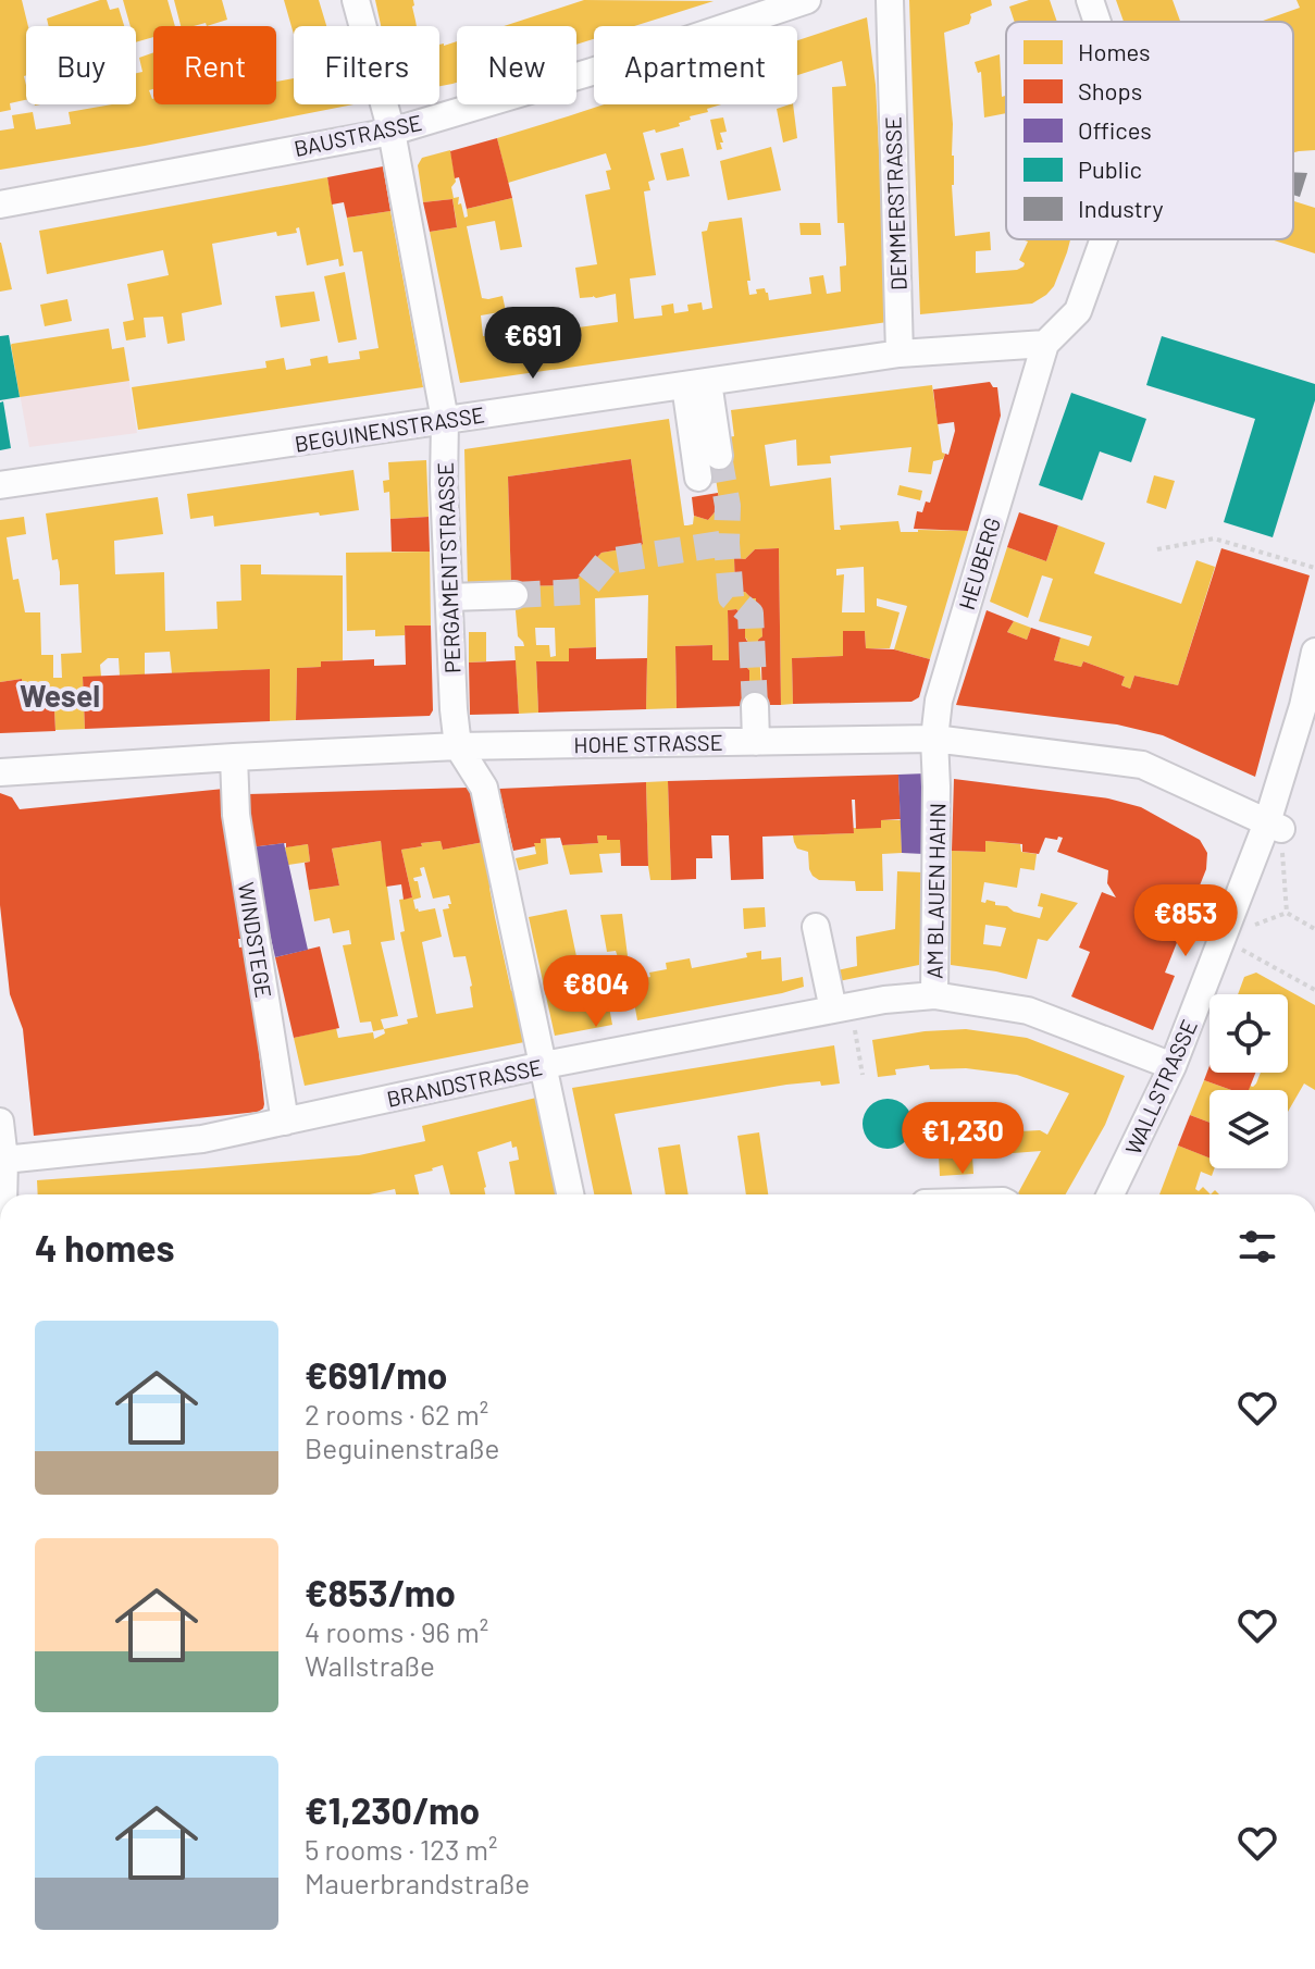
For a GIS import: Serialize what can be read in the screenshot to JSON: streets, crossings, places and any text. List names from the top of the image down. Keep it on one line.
{"streets":{"street":["BAUSTRASSE","DEMMERSTRASSE","BEGUINENSTRASSE","HEUBERG","PERGAMENTSTRASSE","HOHE STRASSE","AM BLAUEN HAHN","WINDSTEGE","BRANDSTRASSE","WALLSTRASSE"]},"crossings":[["BAUSTRASSE","PERGAMENTSTRASSE"],["DEMMERSTRASSE","BEGUINENSTRASSE"],["BEGUINENSTRASSE","HEUBERG"],["BEGUINENSTRASSE","PERGAMENTSTRASSE"],["HEUBERG","HOHE STRASSE"],["HEUBERG","AM BLAUEN HAHN"],["PERGAMENTSTRASSE","HOHE STRASSE"],["HOHE STRASSE","WINDSTEGE"],["HOHE STRASSE","WALLSTRASSE"],["AM BLAUEN HAHN","BRANDSTRASSE"],["WINDSTEGE","BRANDSTRASSE"],["BRANDSTRASSE","WALLSTRASSE"]],"districts":["Wesel"],"legend":["Homes","Shops","Offices","Public","Industry"],"page":{"chip":["Buy","Rent","Filters","New","Apartment"],"price":["€691","€853","€804","€1,230"],"heading":"4 homes","list":[{"name":"€691/mo","note":"2 rooms · 62 m² · Beguinenstraße"},{"name":"€853/mo","note":"4 rooms · 96 m² · Wallstraße"},{"name":"€1,230/mo","note":"5 rooms · 123 m² · Mauerbrandstraße"}]}}
